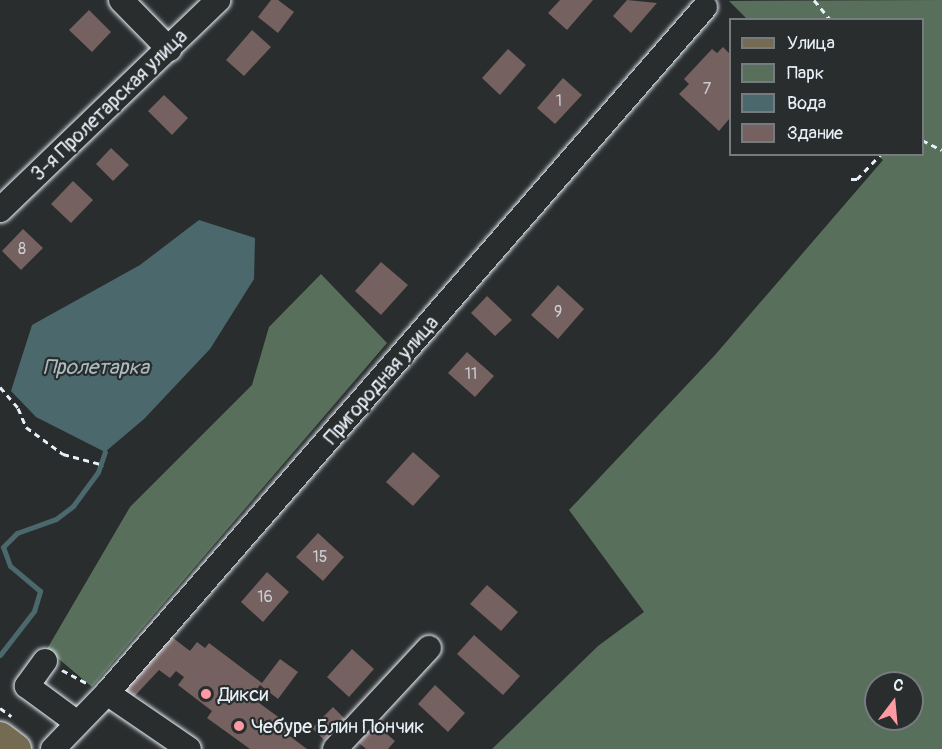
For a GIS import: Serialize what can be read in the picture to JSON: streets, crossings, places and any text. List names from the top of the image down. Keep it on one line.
{"streets":{"street":["3-я Пролетарская улица","Пригородная улица"]},"water":["Пролетарка"],"places":["Дикси","Чебуре Блин Пончик"],"house_numbers":["7","1","8","9","11","15","16"],"legend":["Улица","Парк","Вода","Здание"],"north":"top"}
